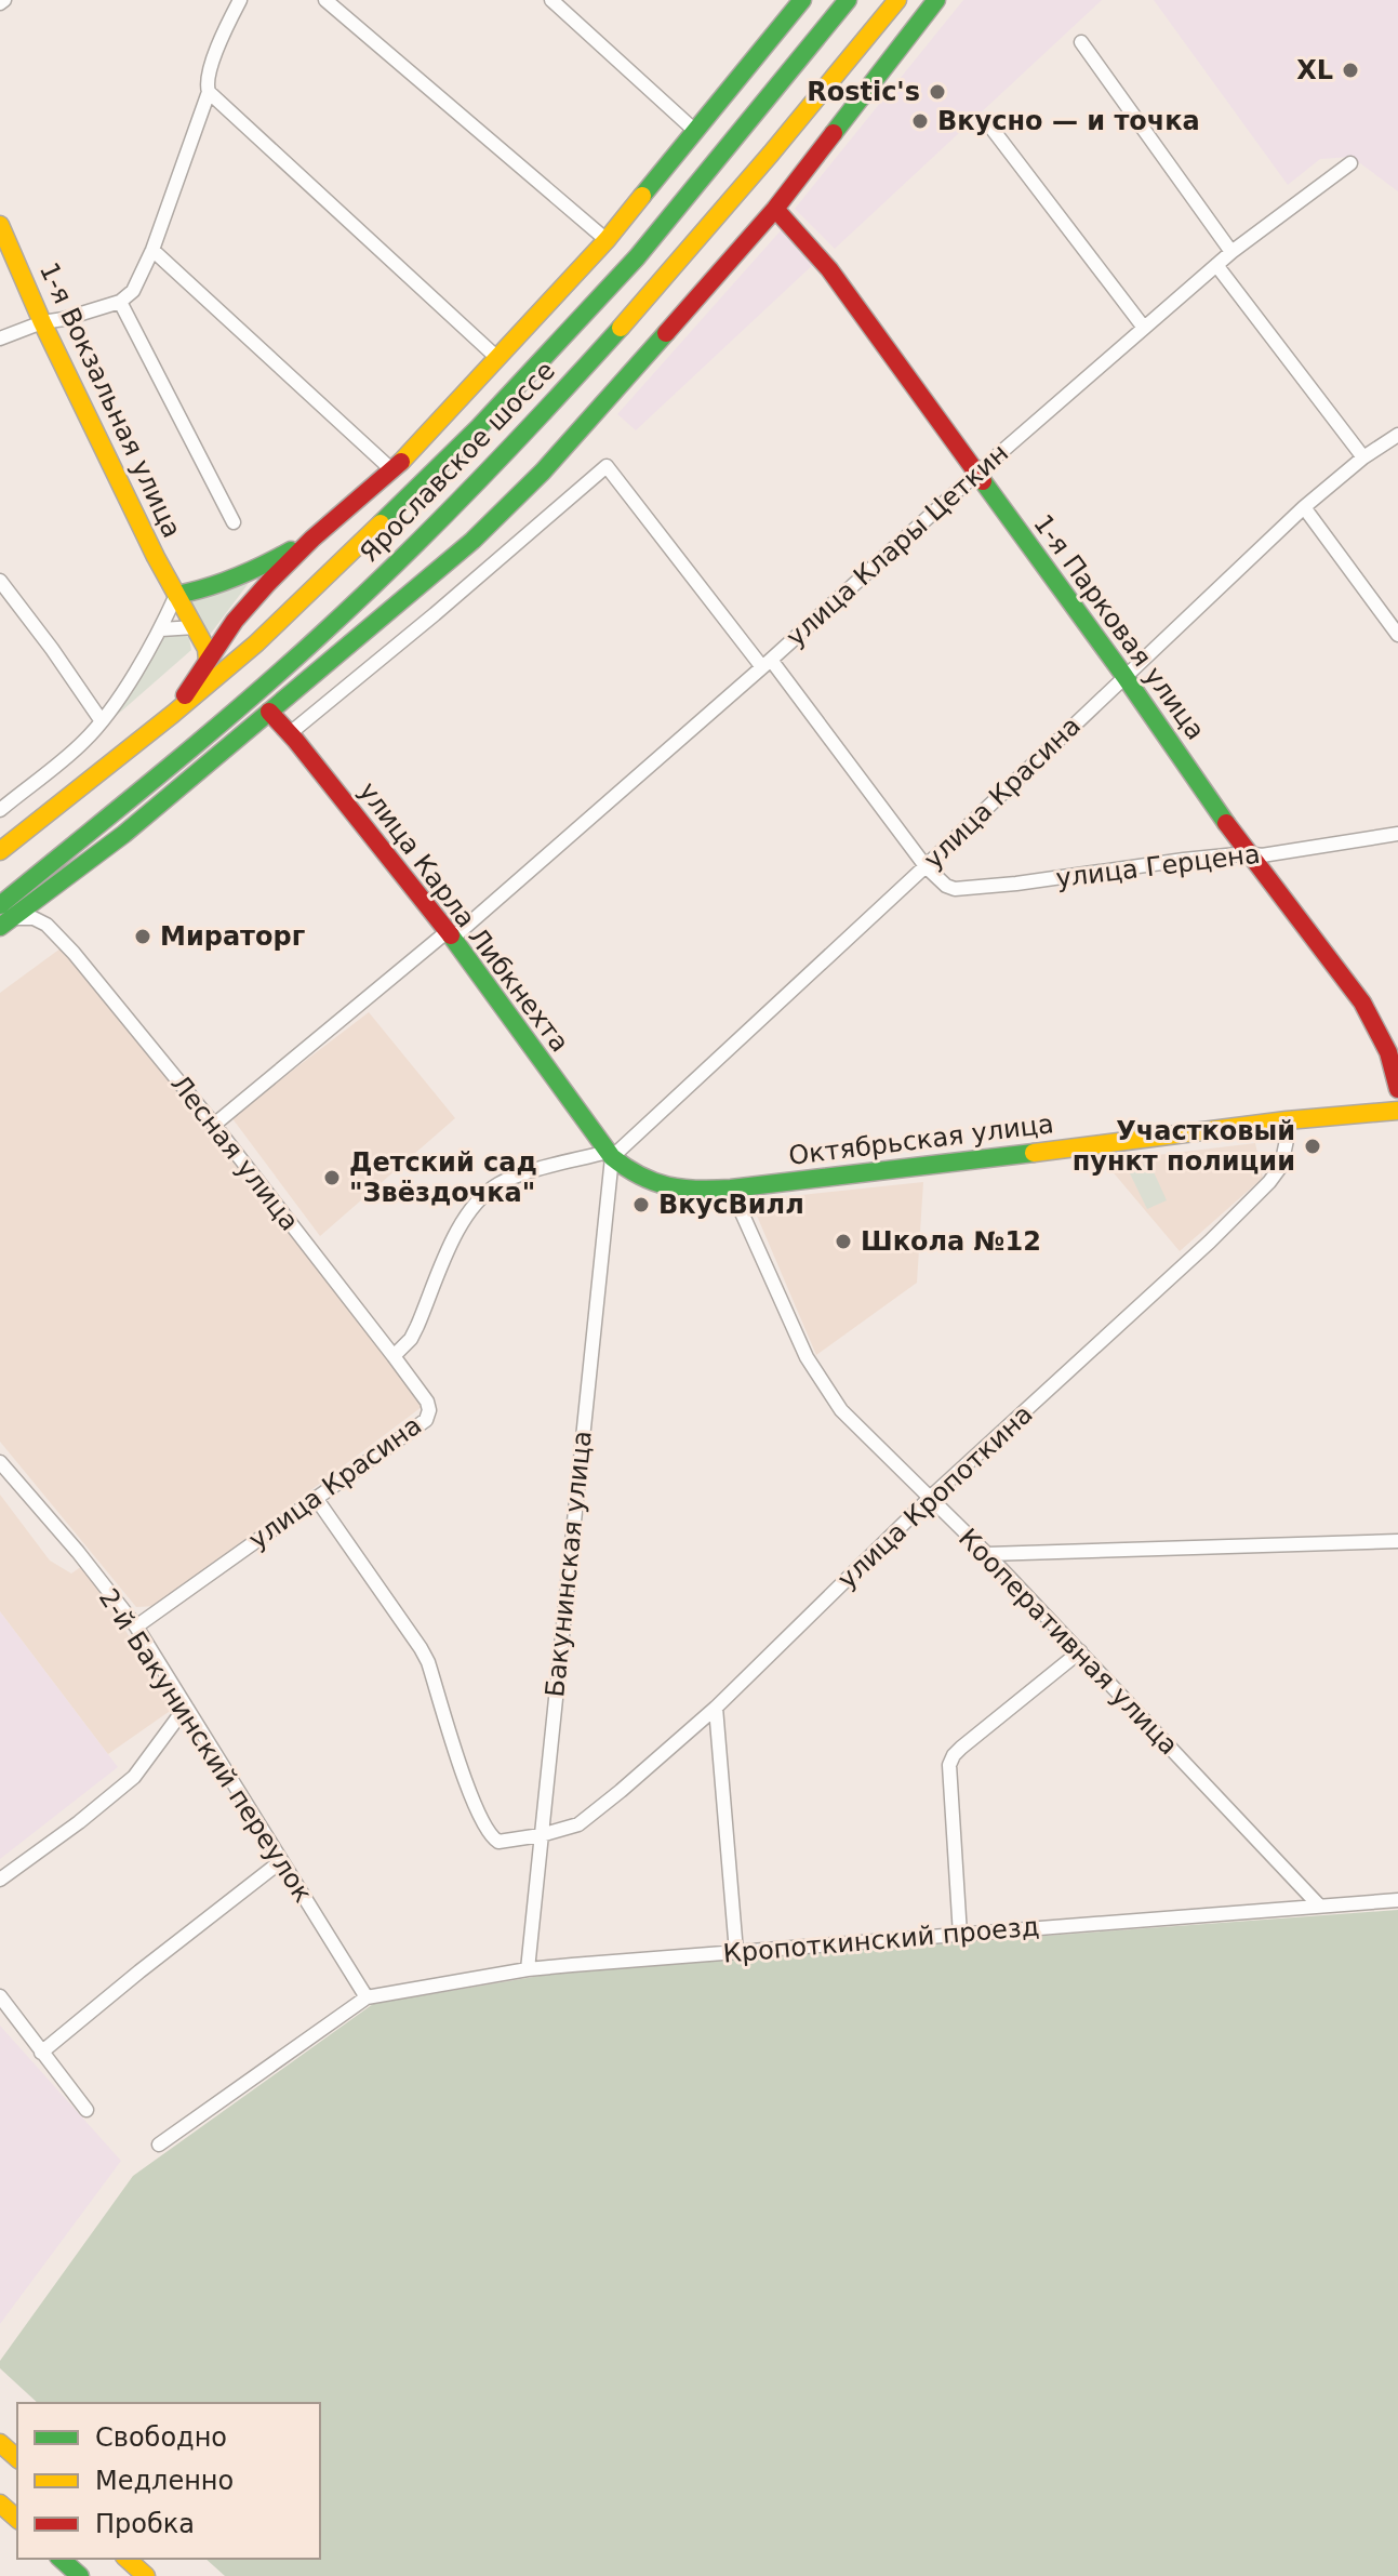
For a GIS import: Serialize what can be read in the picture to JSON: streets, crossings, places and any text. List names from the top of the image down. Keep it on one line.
{"streets":{"main road":["1-я Вокзальная улица","Ярославское шоссе","1-я Парковая улица","улица Карла Либкнехта","Октябрьская улица"],"street":["улица Клары Цеткин","улица Красина","улица Герцена","Лесная улица","улица Кропоткина","Бакунинская улица","Кооперативная улица","2-й Бакунинский переулок","Кропоткинский проезд"]},"crossings":[["улица Клары Цеткин","1-я Парковая улица"],["улица Клары Цеткин","улица Карла Либкнехта"],["улица Клары Цеткин","Лесная улица"],["1-я Парковая улица","улица Красина"],["1-я Парковая улица","улица Герцена"],["улица Красина","улица Герцена"],["улица Красина","улица Карла Либкнехта"],["улица Красина","Октябрьская улица"],["улица Красина","Лесная улица"],["улица Красина","улица Кропоткина"],["улица Красина","Бакунинская улица"],["улица Красина","2-й Бакунинский переулок"],["улица Карла Либкнехта","Октябрьская улица"],["улица Карла Либкнехта","Бакунинская улица"],["Октябрьская улица","улица Кропоткина"],["Октябрьская улица","Бакунинская улица"],["Октябрьская улица","Кооперативная улица"],["улица Кропоткина","Бакунинская улица"],["улица Кропоткина","Кооперативная улица"],["Бакунинская улица","Кропоткинский проезд"],["Кооперативная улица","Кропоткинский проезд"],["2-й Бакунинский переулок","Кропоткинский проезд"]],"places":["XL","Rostic's","Вкусно — и точка","Мираторг","Участковый пункт полиции","Детский сад \"Звёздочка\"","ВкусВилл","Школа №12"],"legend":["Свободно","Медленно","Пробка"]}
